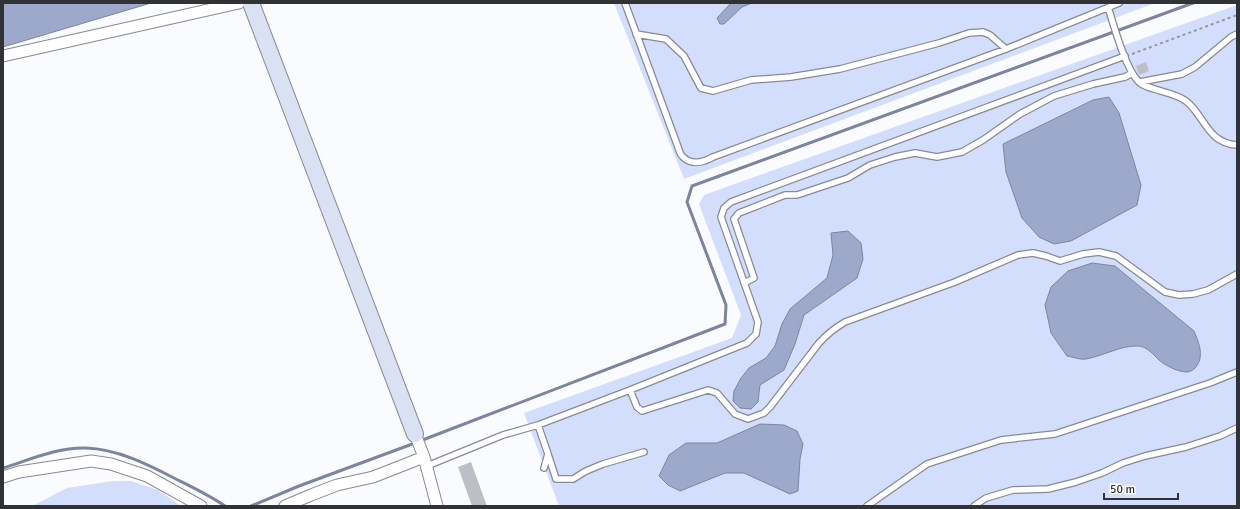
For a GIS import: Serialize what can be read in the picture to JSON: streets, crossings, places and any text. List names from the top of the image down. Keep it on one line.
{"scale_bar":"50 m"}
